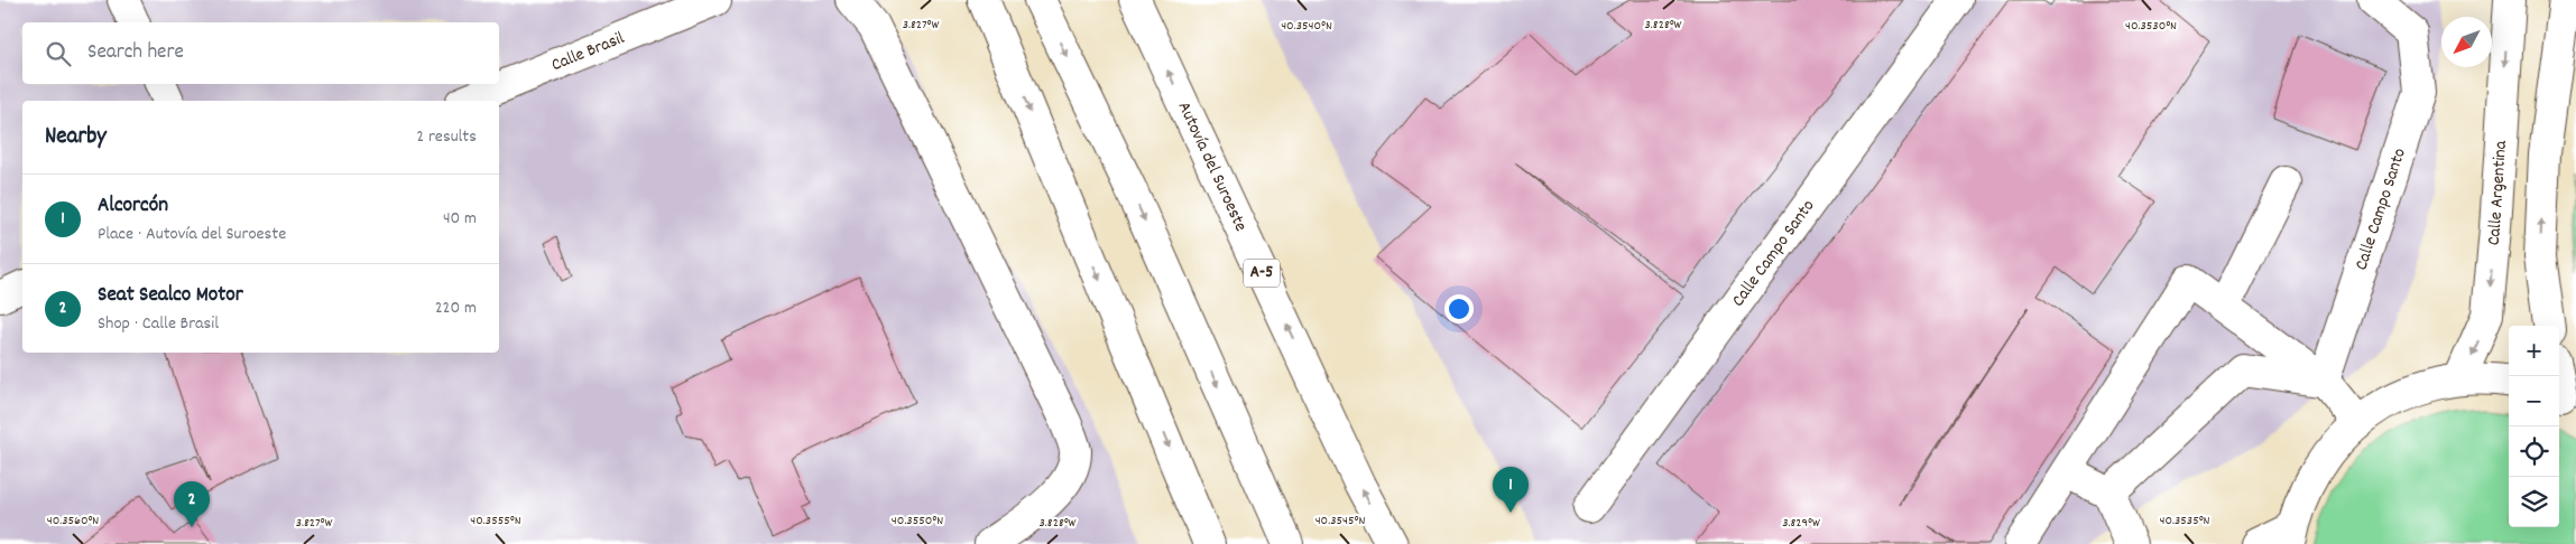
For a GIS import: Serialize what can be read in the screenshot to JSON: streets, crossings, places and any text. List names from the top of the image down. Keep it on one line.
{"streets":{"main road":["Calle Brasil","Autovía del Suroeste","Calle Argentina","Calle Campo Santo","A-5"]},"north":"bottom left","page":{"search":"Search here","heading":["Nearby","2 results"],"list":[{"mark":"1","name":"Alcorcón","note":"Place · Autovía del Suroeste","value":"40 m"},{"mark":"2","name":"Seat Sealco Motor","note":"Shop · Calle Brasil","value":"220 m"}],"map_buttons":["+","−"],"pins":["1","2"]},"coordinates":["3.827°W","3.828°W","40.3530°N","40.3540°N","40.3560°N","40.3555°N","40.3550°N","40.3545°N","40.3535°N","3.829°W"]}
